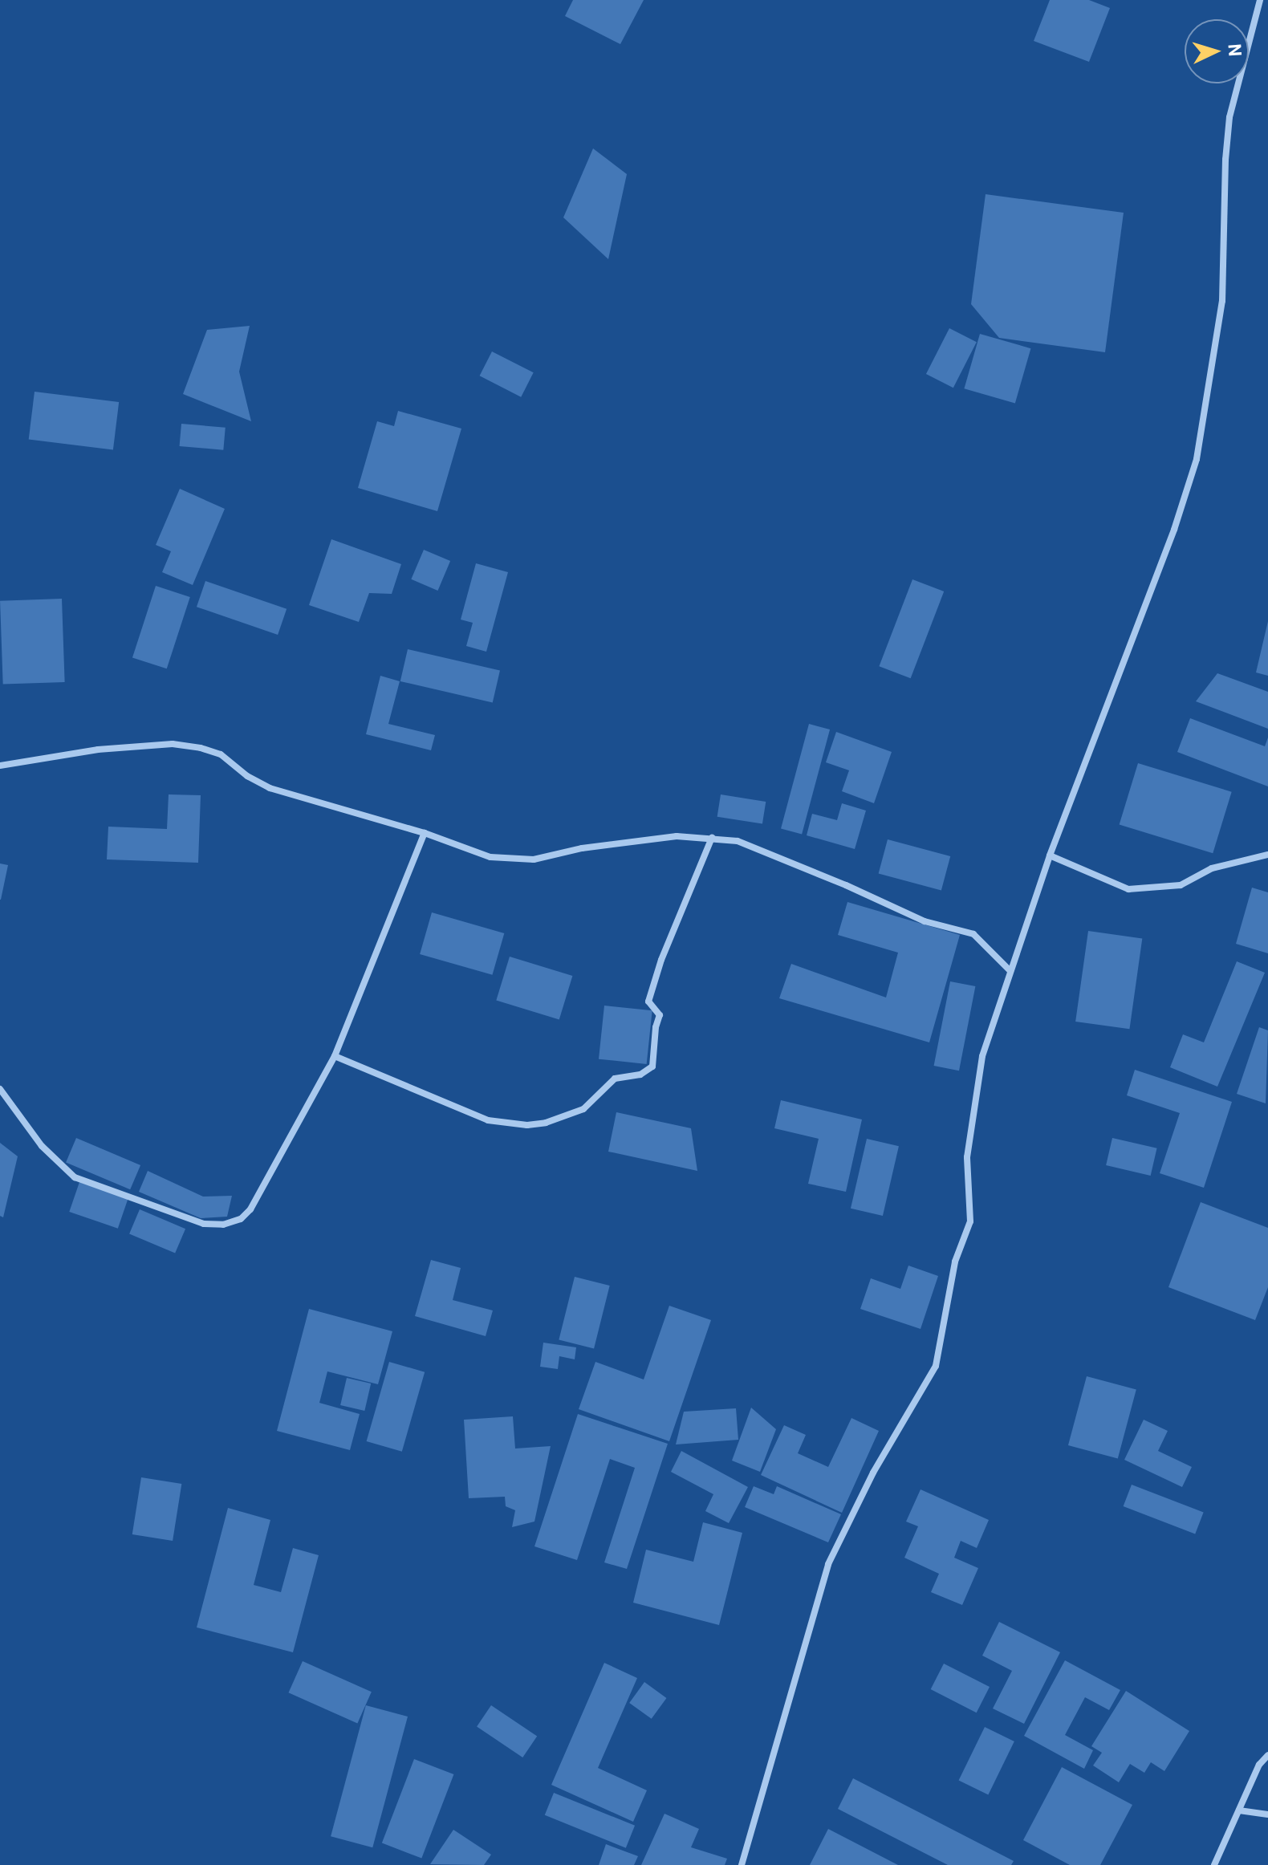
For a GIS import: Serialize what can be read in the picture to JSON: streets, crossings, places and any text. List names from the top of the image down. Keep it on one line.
{"north":"right"}
